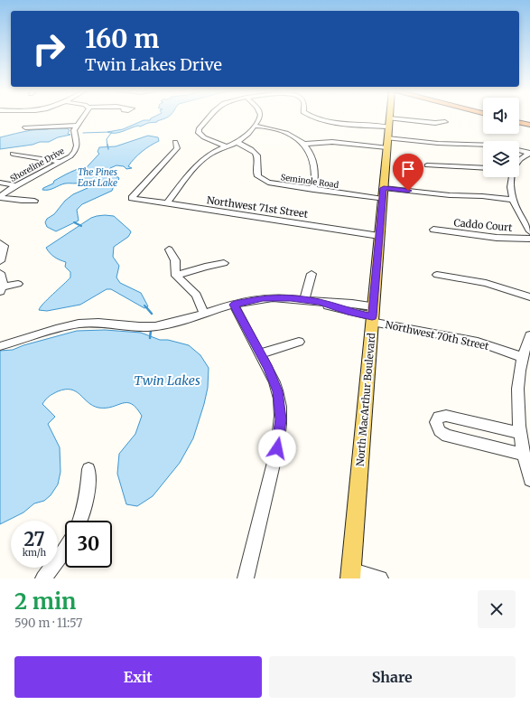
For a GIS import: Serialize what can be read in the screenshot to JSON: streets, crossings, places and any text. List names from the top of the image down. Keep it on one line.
{"streets":{"main road":["North MacArthur Boulevard"],"street":["Shoreline Drive","Seminole Road","Northwest 71st Street","Caddo Court","Northwest 70th Street"]},"crossings":[["Seminole Road","North MacArthur Boulevard"],["Northwest 71st Street","North MacArthur Boulevard"],["Northwest 70th Street","North MacArthur Boulevard"]],"water":["The Pines East Lake","Twin Lakes"],"page":{"turn":["160 m","Twin Lakes Drive"],"speed":"27 km/h","limit":"30","heading":["2 min","590 m · 11:57"],"buttons":["Exit","Share"]}}
